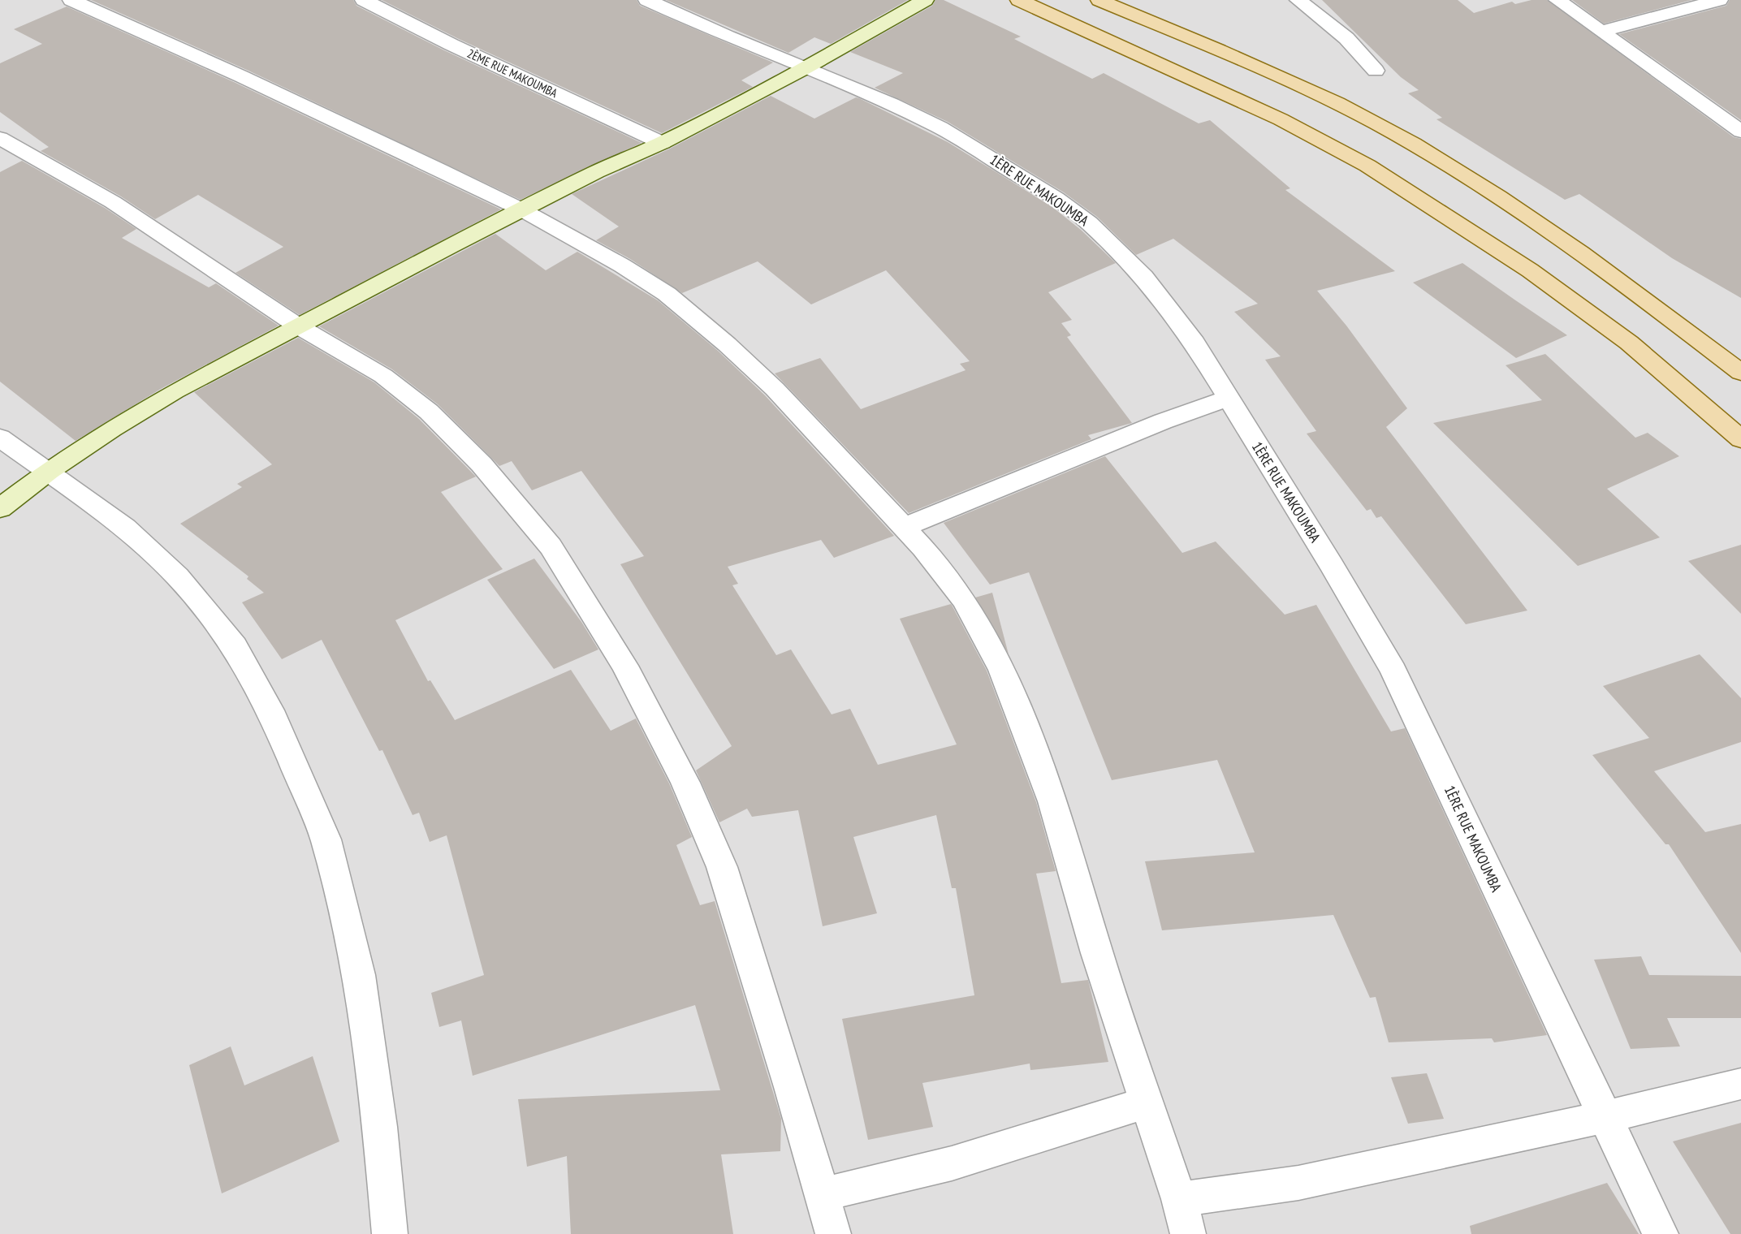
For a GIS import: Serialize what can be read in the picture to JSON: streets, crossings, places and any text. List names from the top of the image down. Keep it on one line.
{"streets":{"street":["2ÈME RUE MAKOUMBA","1ÈRE RUE MAKOUMBA"]}}
